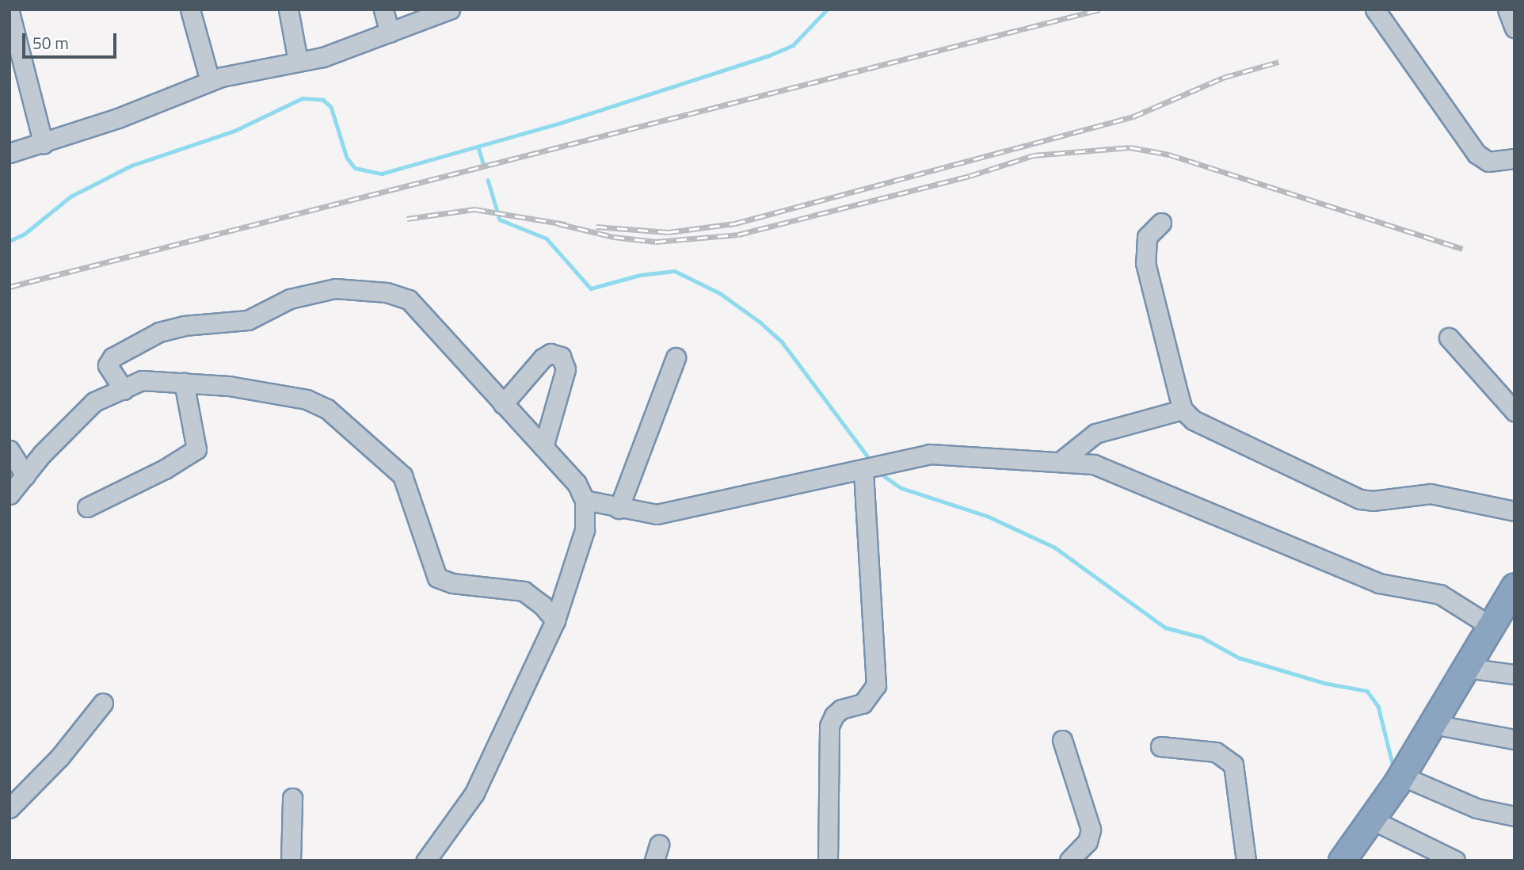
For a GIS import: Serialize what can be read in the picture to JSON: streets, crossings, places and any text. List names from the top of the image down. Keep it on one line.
{"scale_bar":"50 m"}
